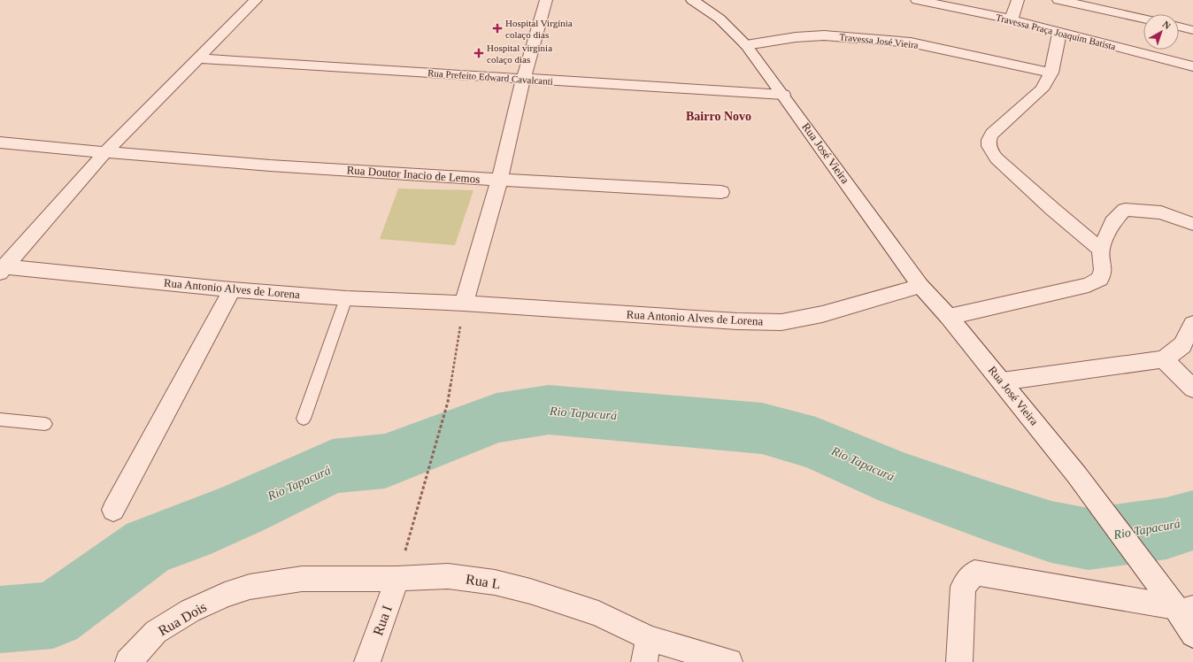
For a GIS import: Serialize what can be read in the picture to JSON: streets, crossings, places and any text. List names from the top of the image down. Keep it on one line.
{"streets":{"street":["Travessa Praça Joaquim Batista","Travessa José Vieira","Rua Prefeito Edward Cavalcanti","Rua José Vieira","Rua Doutor Inacio de Lemos","Rua Antonio Alves de Lorena","Rua L","Rua Dois","Rua I"]},"crossings":[["Travessa José Vieira","Rua José Vieira"],["Rua Prefeito Edward Cavalcanti","Rua José Vieira"],["Rua José Vieira","Rua Antonio Alves de Lorena"],["Rua L","Rua Dois"],["Rua L","Rua I"]],"districts":["Bairro Novo"],"water":["Rio Tapacurá"],"places":{"health":["Hospital Virgínia colaço dias","Hospital virginia colaço dias"]},"north":"top right"}
